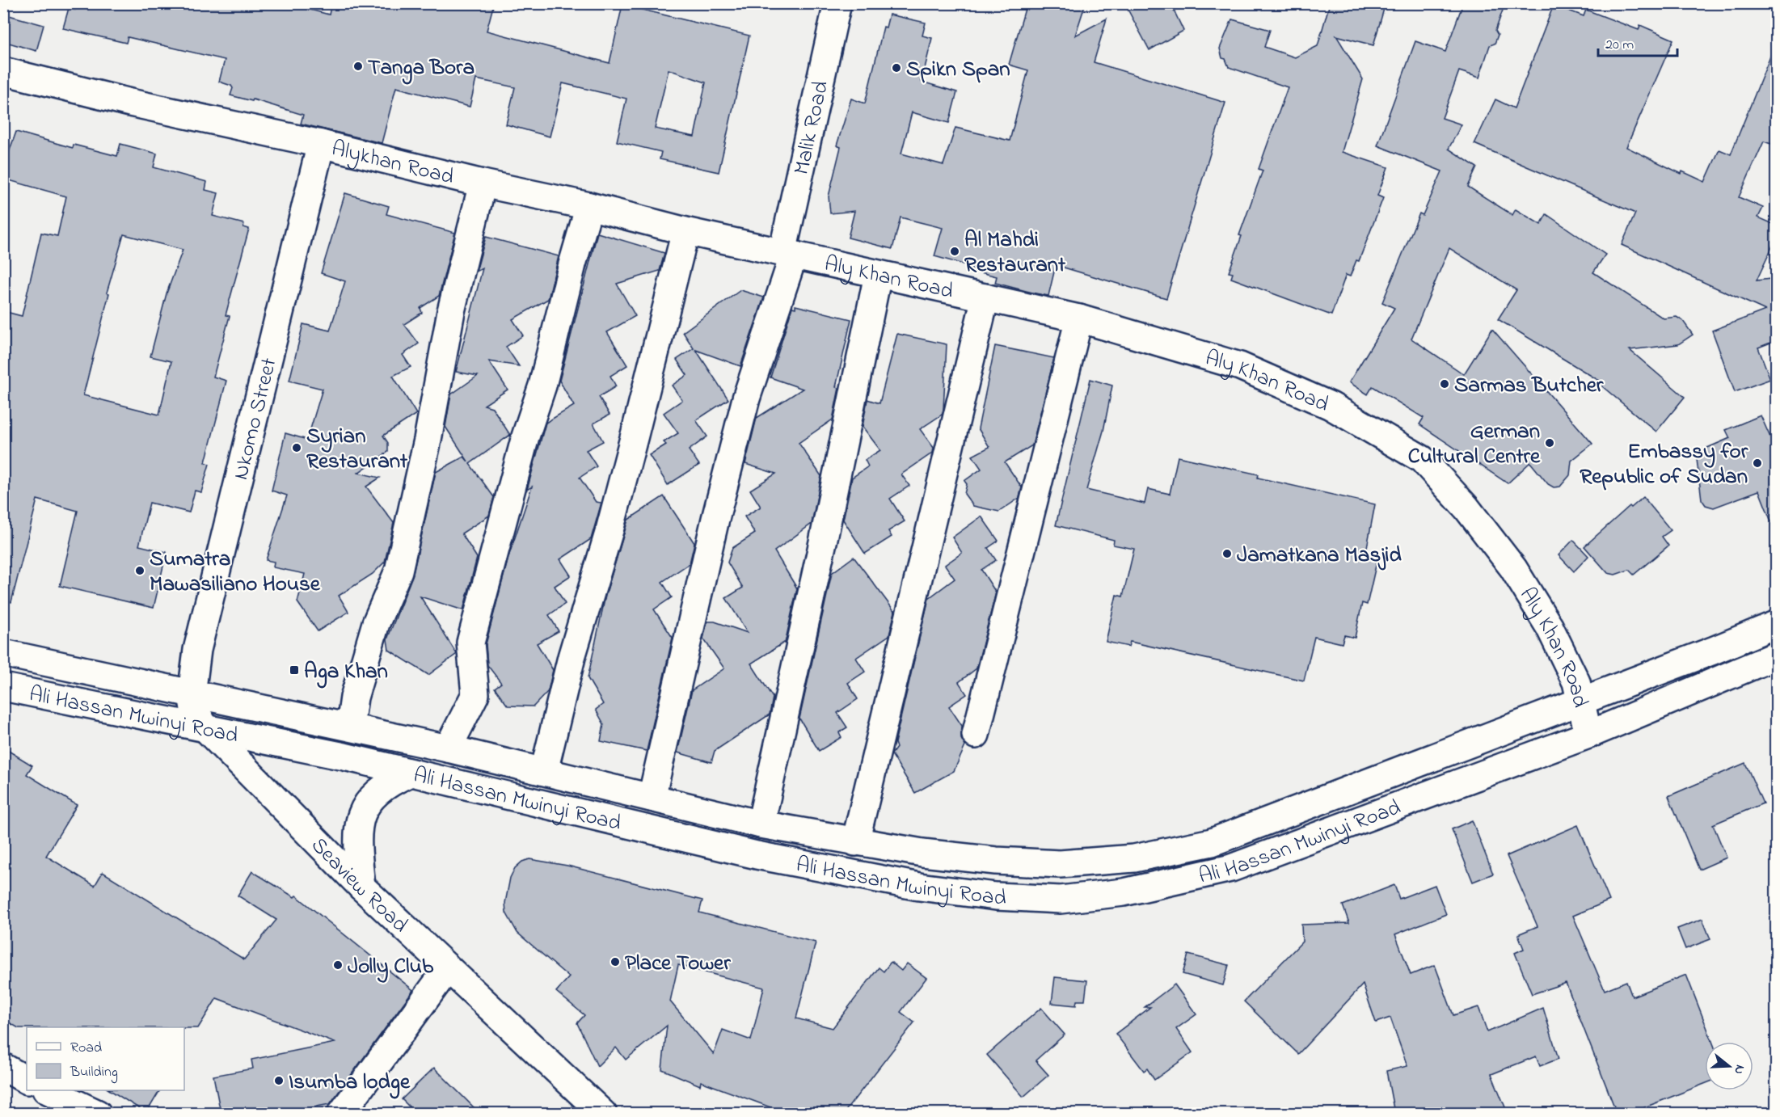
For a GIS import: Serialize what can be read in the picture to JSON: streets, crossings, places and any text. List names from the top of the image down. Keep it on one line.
{"streets":{"main road":["Malik Road","Alykhan Road","Aly Khan Road","Nkomo Street","Ali Hassan Mwinyi Road","Seaview Road"]},"crossings":[["Malik Road","Alykhan Road"],["Malik Road","Aly Khan Road"],["Malik Road","Ali Hassan Mwinyi Road"],["Alykhan Road","Aly Khan Road"],["Alykhan Road","Nkomo Street"],["Aly Khan Road","Ali Hassan Mwinyi Road"],["Nkomo Street","Ali Hassan Mwinyi Road"],["Nkomo Street","Seaview Road"],["Ali Hassan Mwinyi Road","Seaview Road"]],"places":{"other":["Tanga Bora","Spikn Span","Al Mahdi Restaurant","Sarmas Butcher","German Cultural Centre","Syrian Restaurant","Embassy for Republic of Sudan","Jamatkana Masjid","Sumatra Mawasiliano House","Place Tower","Jolly Club","Isumba lodge"],"transit":["Aga Khan"]},"legend":["Road","Building"],"scale_bar":"20 m","north":"right"}
